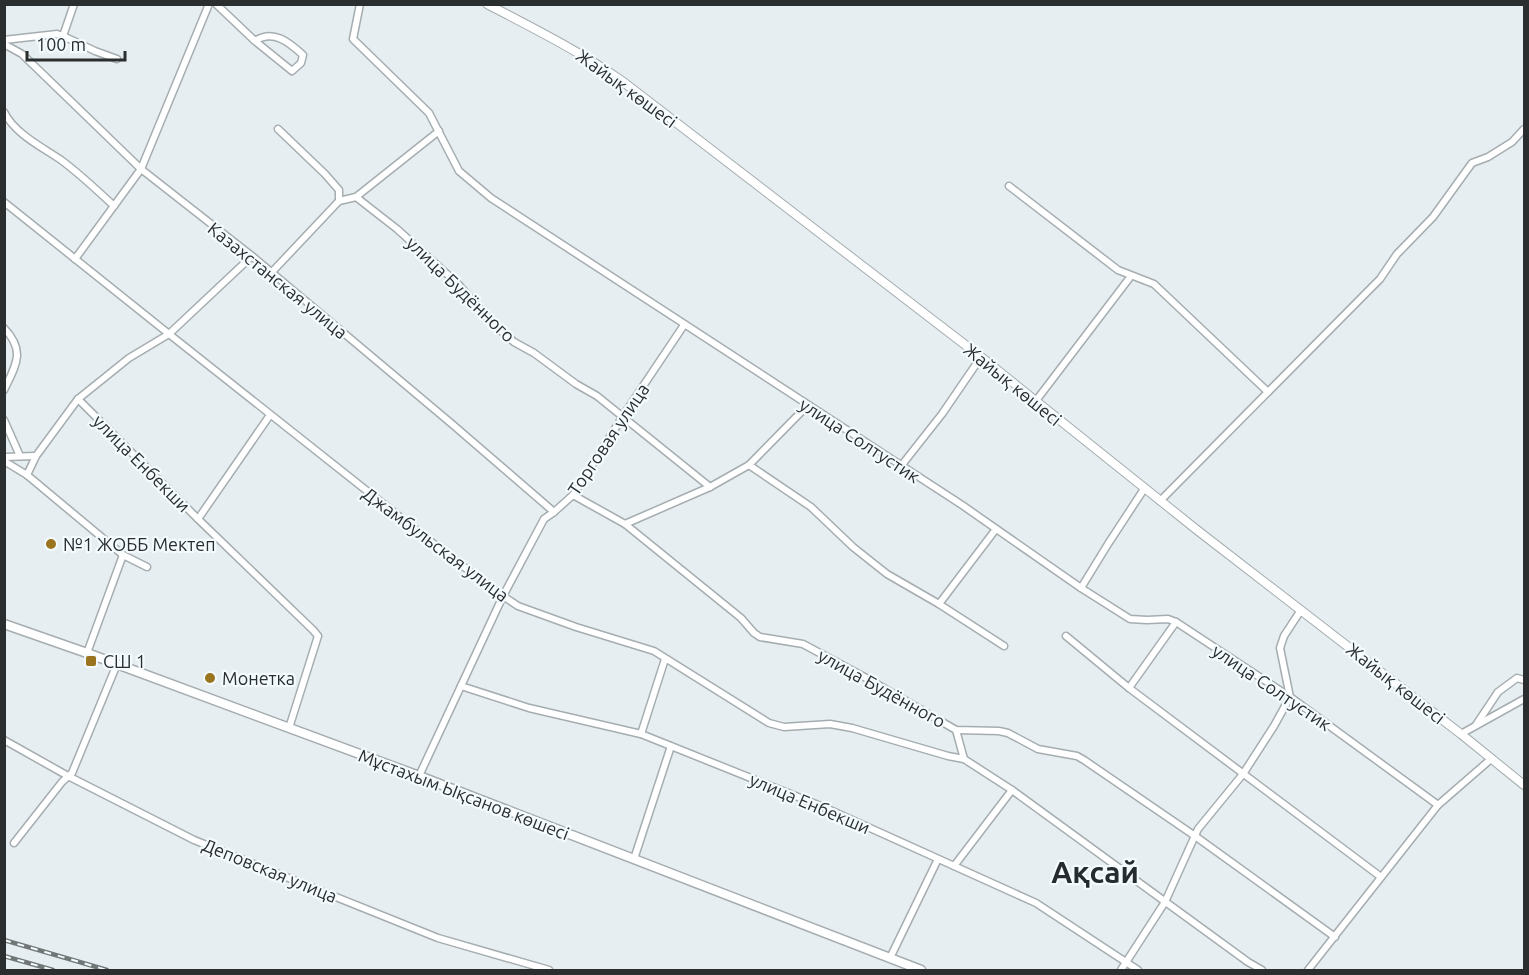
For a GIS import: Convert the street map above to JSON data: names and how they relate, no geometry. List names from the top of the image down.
{
  "streets": {
    "main road": ["Мұстахым Ықсанов көшесі"],
    "street": [
      "Жайық көшесі",
      "Казахстанская улица",
      "улица Будённого",
      "Торговая улица",
      "улица Солтустик",
      "улица Енбекши",
      "Джамбульская улица",
      "Деповская улица"
    ]
  },
  "crossings": [
    ["Казахстанская улица", "Торговая улица"],
    ["улица Будённого", "Торговая улица"],
    ["Торговая улица", "улица Солтустик"],
    ["Торговая улица", "улица Енбекши"],
    ["Торговая улица", "Джамбульская улица"],
    ["Торговая улица", "Мұстахым Ықсанов көшесі"],
    ["улица Енбекши", "Мұстахым Ықсанов көшесі"]
  ],
  "districts": ["Ақсай"],
  "places": {
    "other": ["№1 ЖОББ Мектеп", "Монетка"],
    "transit": ["СШ 1"]
  },
  "scale_bar": "100 m"
}
